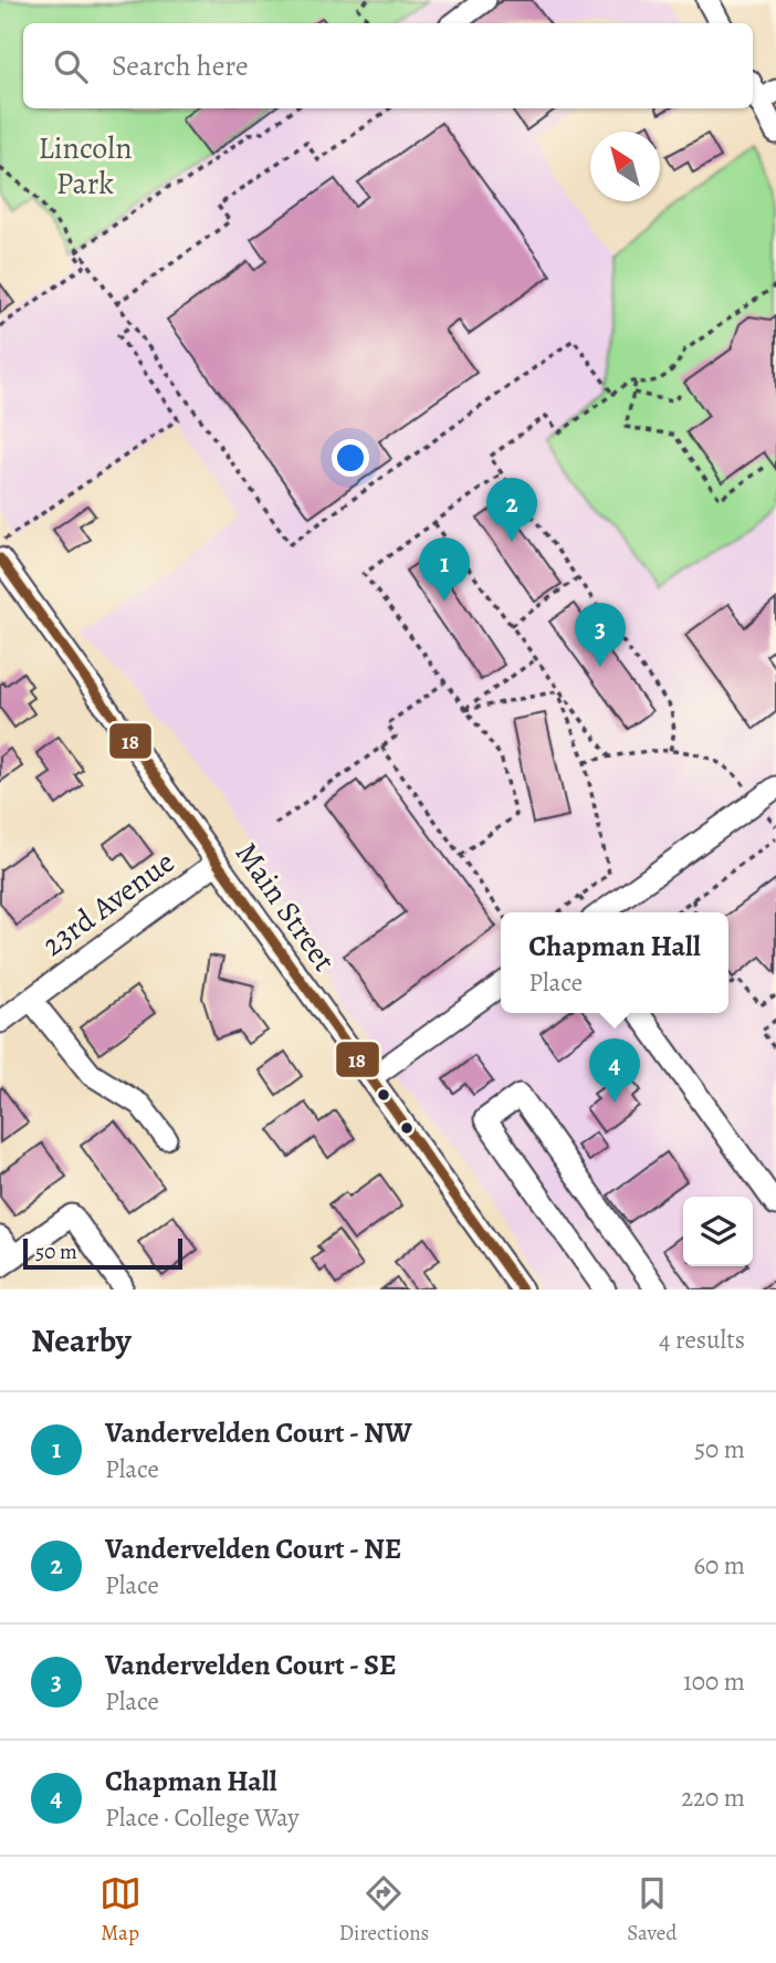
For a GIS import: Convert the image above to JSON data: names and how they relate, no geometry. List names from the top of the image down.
{
  "streets": {
    "street": ["23rd Avenue", "Main Street"]
  },
  "crossings": [
    ["23rd Avenue", "Main Street"]
  ],
  "parks": ["Lincoln Park"],
  "lines": ["transit line 18"],
  "scale_bar": "50 m",
  "north": "top left",
  "page": {
    "search": "Search here",
    "pins": [
      "2",
      "1",
      "3",
      "4"
    ],
    "popup": ["Chapman Hall", "Place"],
    "scale": "50 m",
    "heading": ["Nearby", "4 results"],
    "list": [
      {
        "mark": "1",
        "name": "Vandervelden Court - NW",
        "note": "Place",
        "value": "50 m"
      },
      {
        "mark": "2",
        "name": "Vandervelden Court - NE",
        "note": "Place",
        "value": "60 m"
      },
      {
        "mark": "3",
        "name": "Vandervelden Court - SE",
        "note": "Place",
        "value": "100 m"
      },
      {
        "mark": "4",
        "name": "Chapman Hall",
        "note": "Place · College Way",
        "value": "220 m"
      }
    ],
    "nav": ["Map", "Directions", "Saved"]
  }
}
